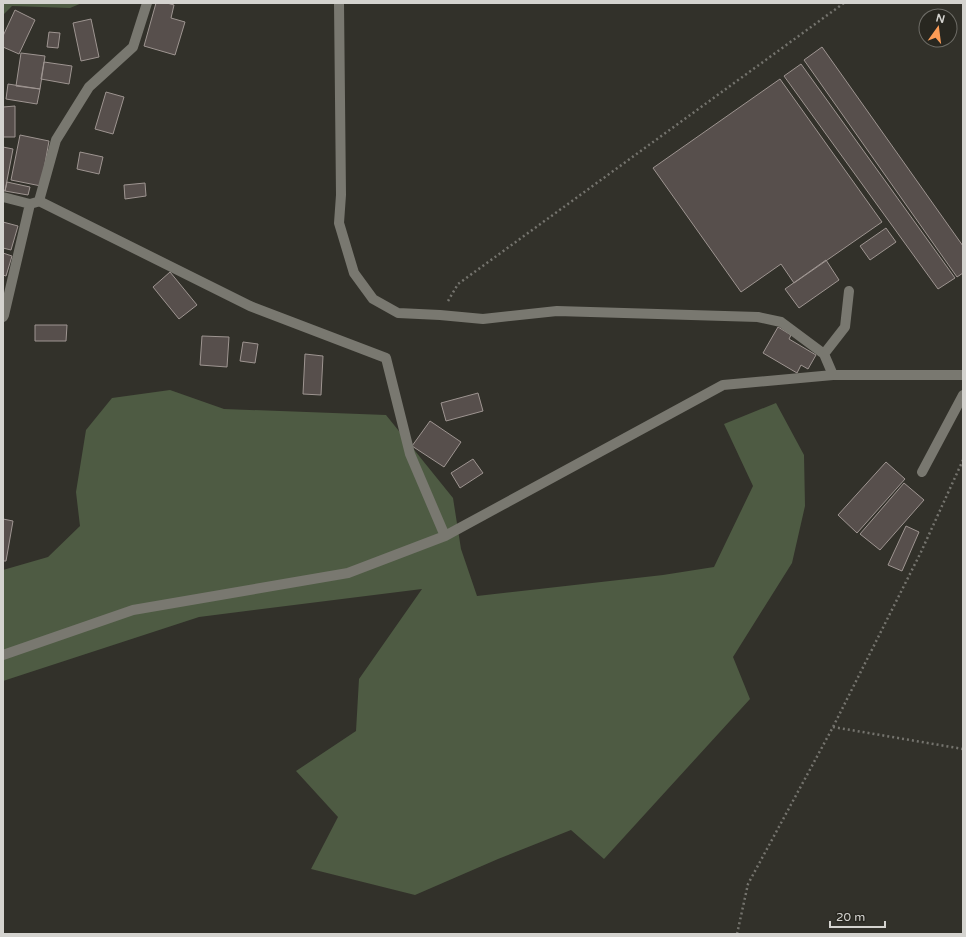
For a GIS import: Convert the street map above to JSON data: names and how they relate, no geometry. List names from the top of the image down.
{
  "scale_bar": "20 m",
  "north": "top"
}
